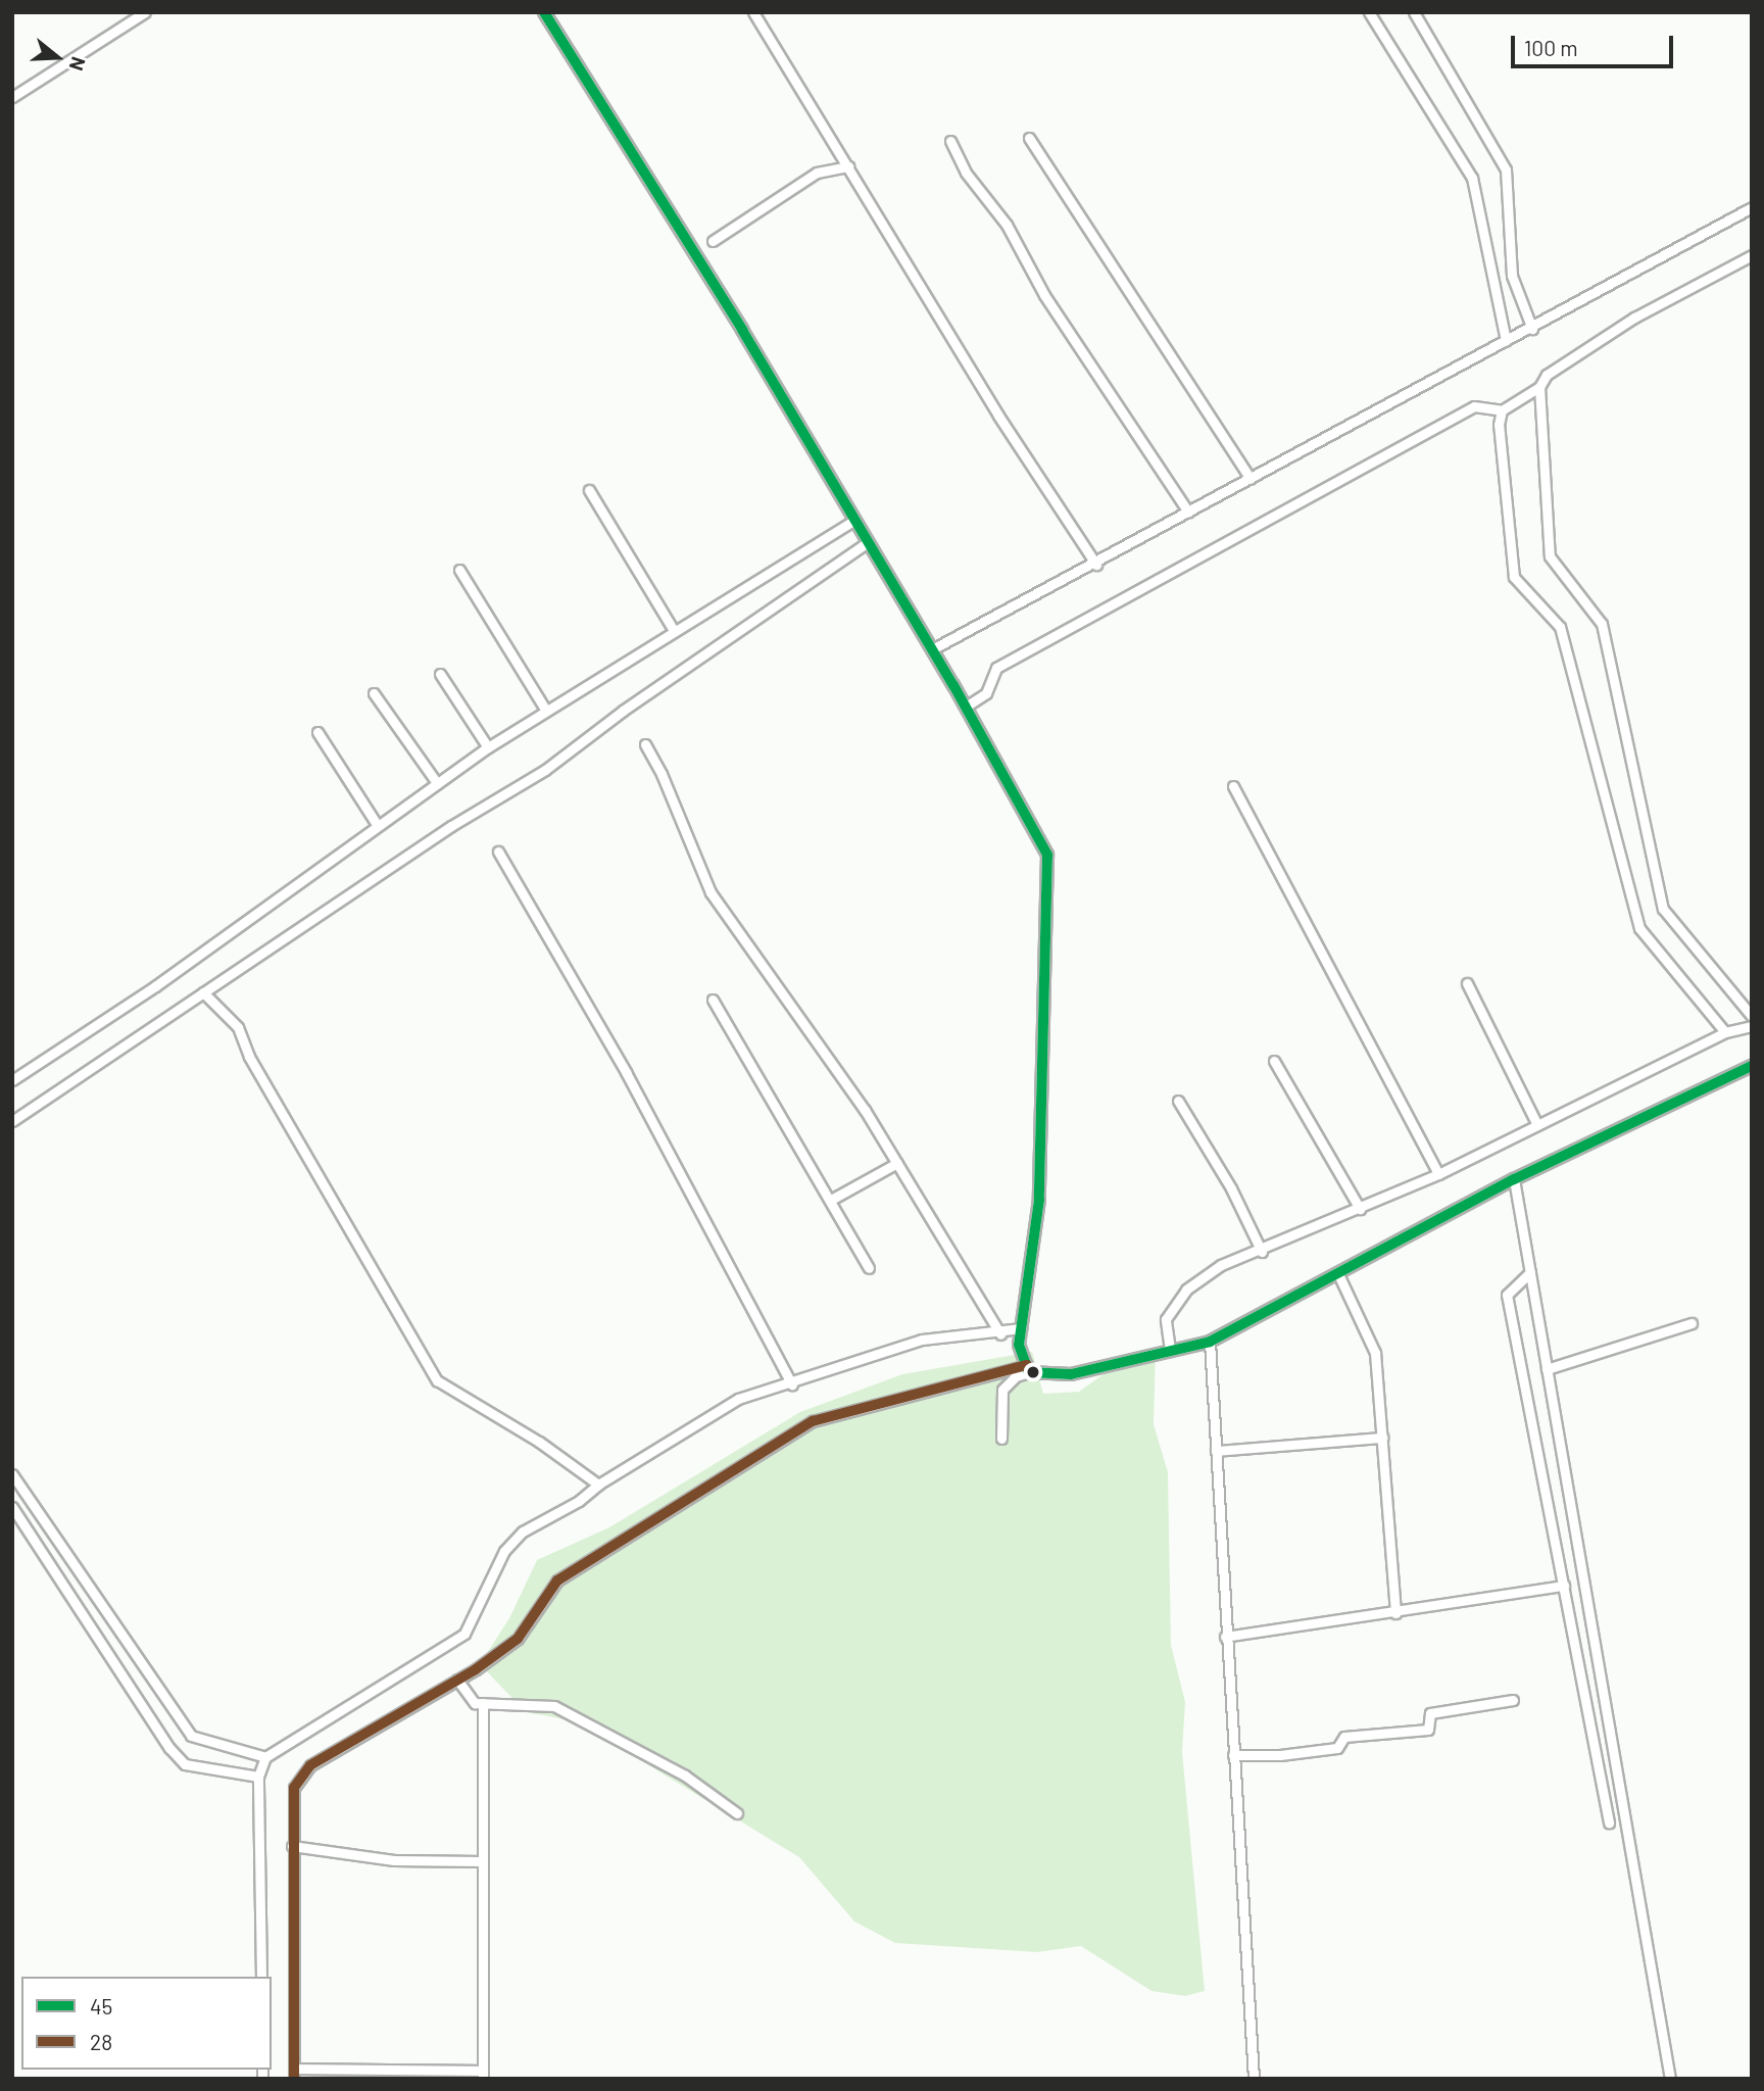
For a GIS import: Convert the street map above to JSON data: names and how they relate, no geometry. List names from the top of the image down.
{
  "lines": ["transit line 45", "transit line 28"],
  "legend": ["45", "28"],
  "scale_bar": "100 m",
  "north": "right"
}
